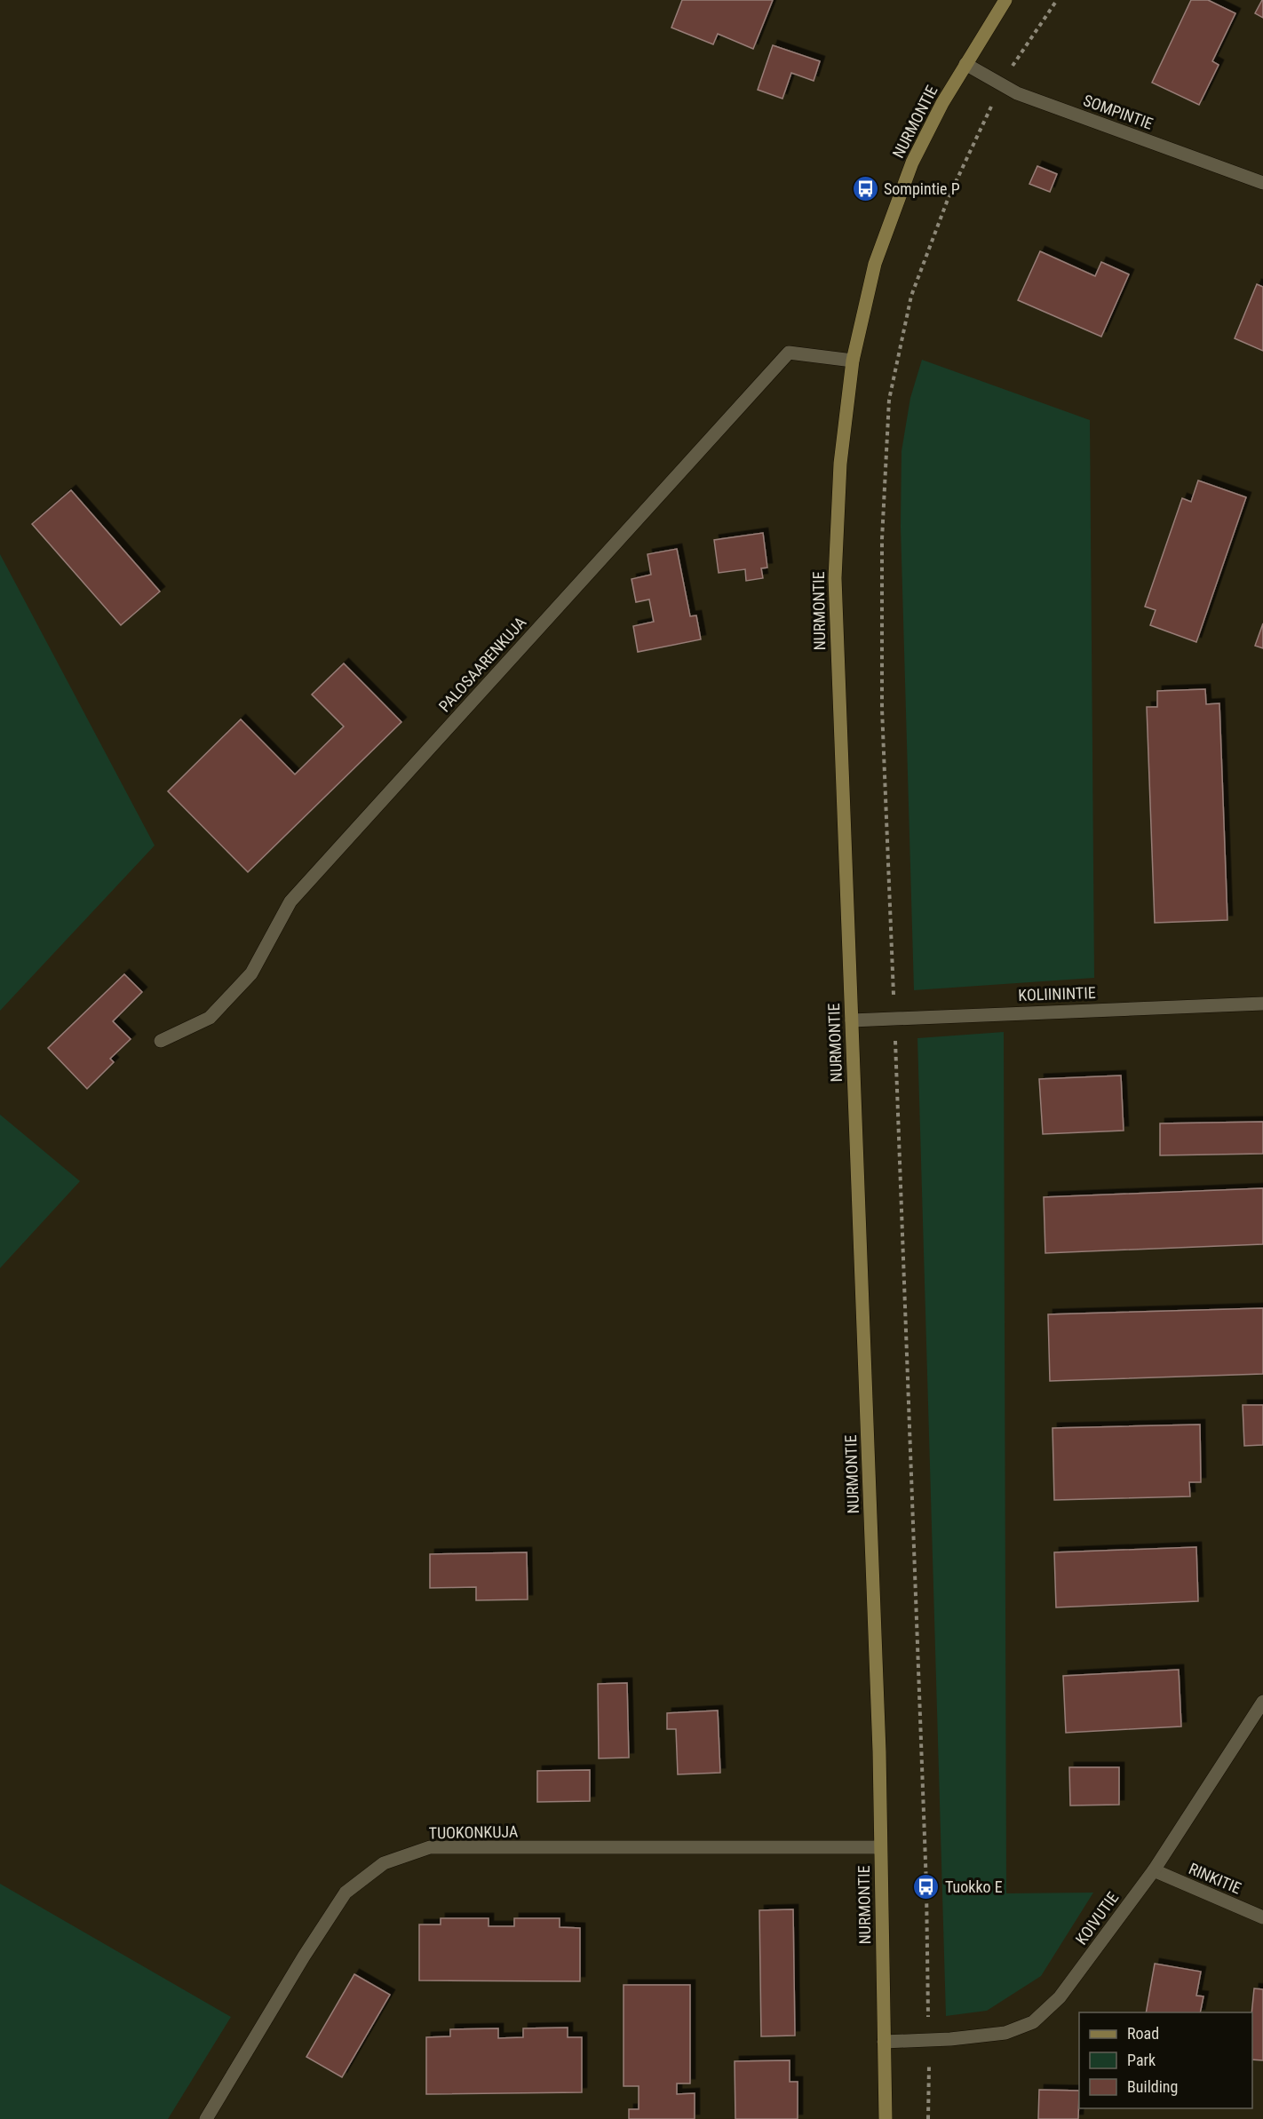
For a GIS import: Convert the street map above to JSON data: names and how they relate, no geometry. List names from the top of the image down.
{
  "streets": {
    "main road": ["NURMONTIE"],
    "street": [
      "SOMPINTIE",
      "PALOSAARENKUJA",
      "KOLIININTIE",
      "TUOKONKUJA",
      "RINKITIE",
      "KOIVUTIE"
    ]
  },
  "crossings": [
    ["SOMPINTIE", "NURMONTIE"],
    ["NURMONTIE", "PALOSAARENKUJA"],
    ["NURMONTIE", "KOLIININTIE"],
    ["NURMONTIE", "TUOKONKUJA"],
    ["NURMONTIE", "KOIVUTIE"],
    ["RINKITIE", "KOIVUTIE"]
  ],
  "places": {
    "bus stop": ["Sompintie P", "Tuokko E"]
  },
  "legend": ["Road", "Park", "Building"]
}
